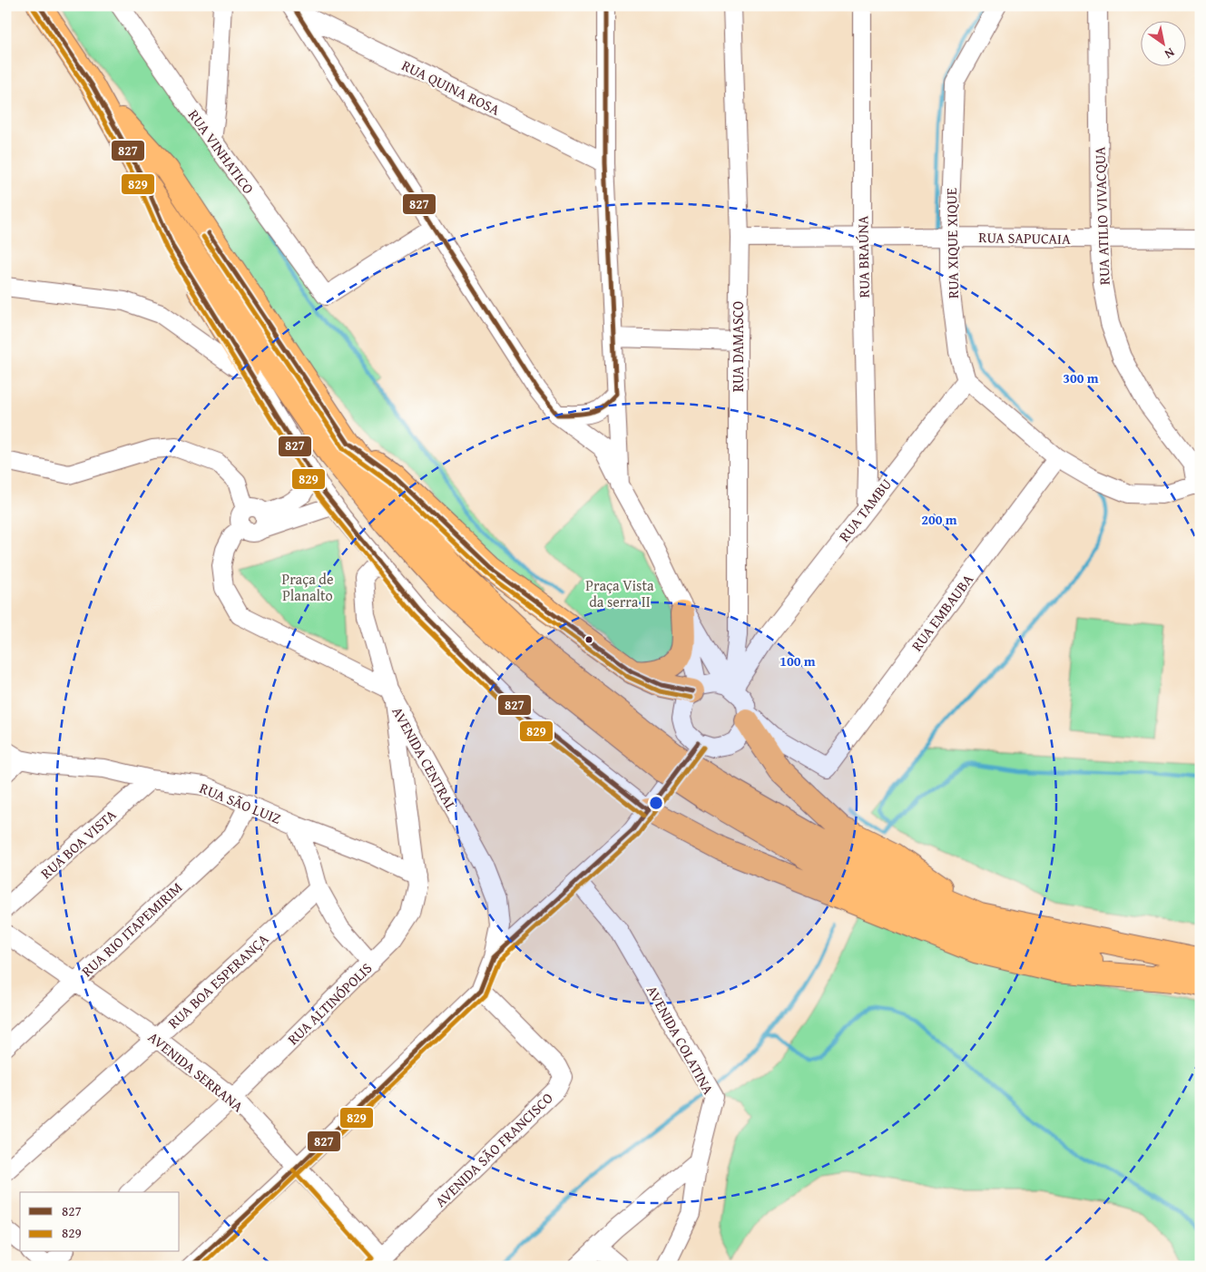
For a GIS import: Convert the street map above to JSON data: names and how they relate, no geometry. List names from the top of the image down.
{
  "streets": {
    "street": [
      "RUA QUINA ROSA",
      "RUA VINHATICO",
      "RUA ATILIO VIVACQUA",
      "RUA SAPUCAIA",
      "RUA XIQUE XIQUE",
      "RUA BRAÚNA",
      "RUA DAMASCO",
      "RUA TAMBU",
      "RUA EMBAUBA",
      "AVENIDA CENTRAL",
      "RUA SÃO LUIZ",
      "RUA BOA VISTA",
      "RUA RIO ITAPEMIRIM",
      "RUA BOA ESPERANÇA",
      "RUA ALTINÓPOLIS",
      "AVENIDA COLATINA",
      "AVENIDA SERRANA",
      "AVENIDA SÃO FRANCISCO"
    ]
  },
  "crossings": [
    ["RUA ATILIO VIVACQUA", "RUA SAPUCAIA"],
    ["RUA SAPUCAIA", "RUA XIQUE XIQUE"],
    ["RUA SAPUCAIA", "RUA BRAÚNA"],
    ["RUA SAPUCAIA", "RUA DAMASCO"],
    ["RUA XIQUE XIQUE", "RUA TAMBU"],
    ["RUA BRAÚNA", "RUA TAMBU"],
    ["RUA DAMASCO", "RUA TAMBU"],
    ["RUA DAMASCO", "RUA EMBAUBA"],
    ["RUA TAMBU", "RUA EMBAUBA"],
    ["AVENIDA CENTRAL", "RUA ALTINÓPOLIS"],
    ["RUA SÃO LUIZ", "RUA BOA VISTA"],
    ["RUA SÃO LUIZ", "RUA RIO ITAPEMIRIM"],
    ["RUA SÃO LUIZ", "RUA ALTINÓPOLIS"],
    ["RUA RIO ITAPEMIRIM", "AVENIDA SERRANA"],
    ["RUA BOA ESPERANÇA", "AVENIDA SERRANA"],
    ["RUA ALTINÓPOLIS", "AVENIDA SERRANA"],
    ["AVENIDA SERRANA", "AVENIDA SÃO FRANCISCO"]
  ],
  "parks": ["Praça de Planalto", "Praça Vista da serra II"],
  "lines": ["transit line 827", "transit line 829"],
  "legend": ["827", "829"],
  "north": "bottom right",
  "rings": ["300 m", "200 m", "100 m"]
}
